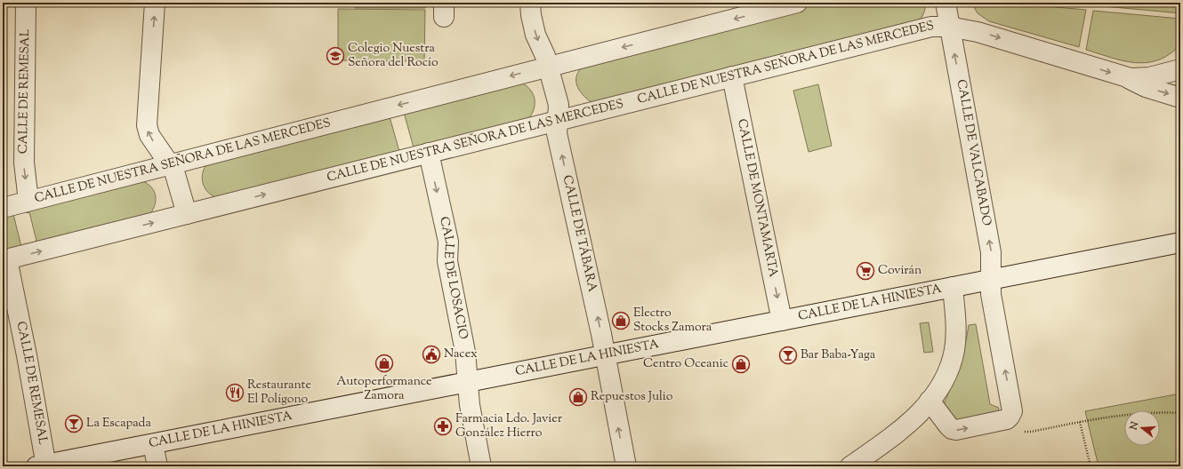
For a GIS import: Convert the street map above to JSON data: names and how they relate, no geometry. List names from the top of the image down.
{
  "streets": {
    "street": [
      "CALLE DE NUESTRA SEÑORA DE LAS MERCEDES",
      "CALLE DE REMESAL",
      "CALLE DE VALCABADO",
      "CALLE DE MONTAMARTA",
      "CALLE DE TÁBARA",
      "CALLE DE LOSACIO",
      "CALLE DE LA HINIESTA"
    ]
  },
  "crossings": [
    ["CALLE DE NUESTRA SEÑORA DE LAS MERCEDES", "CALLE DE REMESAL"],
    ["CALLE DE NUESTRA SEÑORA DE LAS MERCEDES", "CALLE DE VALCABADO"],
    ["CALLE DE NUESTRA SEÑORA DE LAS MERCEDES", "CALLE DE MONTAMARTA"],
    ["CALLE DE NUESTRA SEÑORA DE LAS MERCEDES", "CALLE DE TÁBARA"],
    ["CALLE DE NUESTRA SEÑORA DE LAS MERCEDES", "CALLE DE LOSACIO"],
    ["CALLE DE REMESAL", "CALLE DE LA HINIESTA"],
    ["CALLE DE VALCABADO", "CALLE DE LA HINIESTA"],
    ["CALLE DE MONTAMARTA", "CALLE DE LA HINIESTA"],
    ["CALLE DE TÁBARA", "CALLE DE LA HINIESTA"],
    ["CALLE DE LOSACIO", "CALLE DE LA HINIESTA"]
  ],
  "one_way": ["CALLE DE VALCABADO", "CALLE DE MONTAMARTA", "CALLE DE LOSACIO"],
  "places": {
    "school or university": ["Colegio Nuestra Señora del Rocío"],
    "supermarket": ["Covirán"],
    "shop": [
      "Electro Stocks Zamora",
      "Autoperformance Zamora",
      "Centro Oceanic",
      "Repuestos Julio"
    ],
    "public building": ["Nacex"],
    "bar": ["Bar Baba-Yaga", "La Escapada"],
    "restaurant": ["Restaurante El Polígono"],
    "pharmacy": ["Farmacia Ldo. Javier González Hierro"]
  },
  "north": "left"
}
